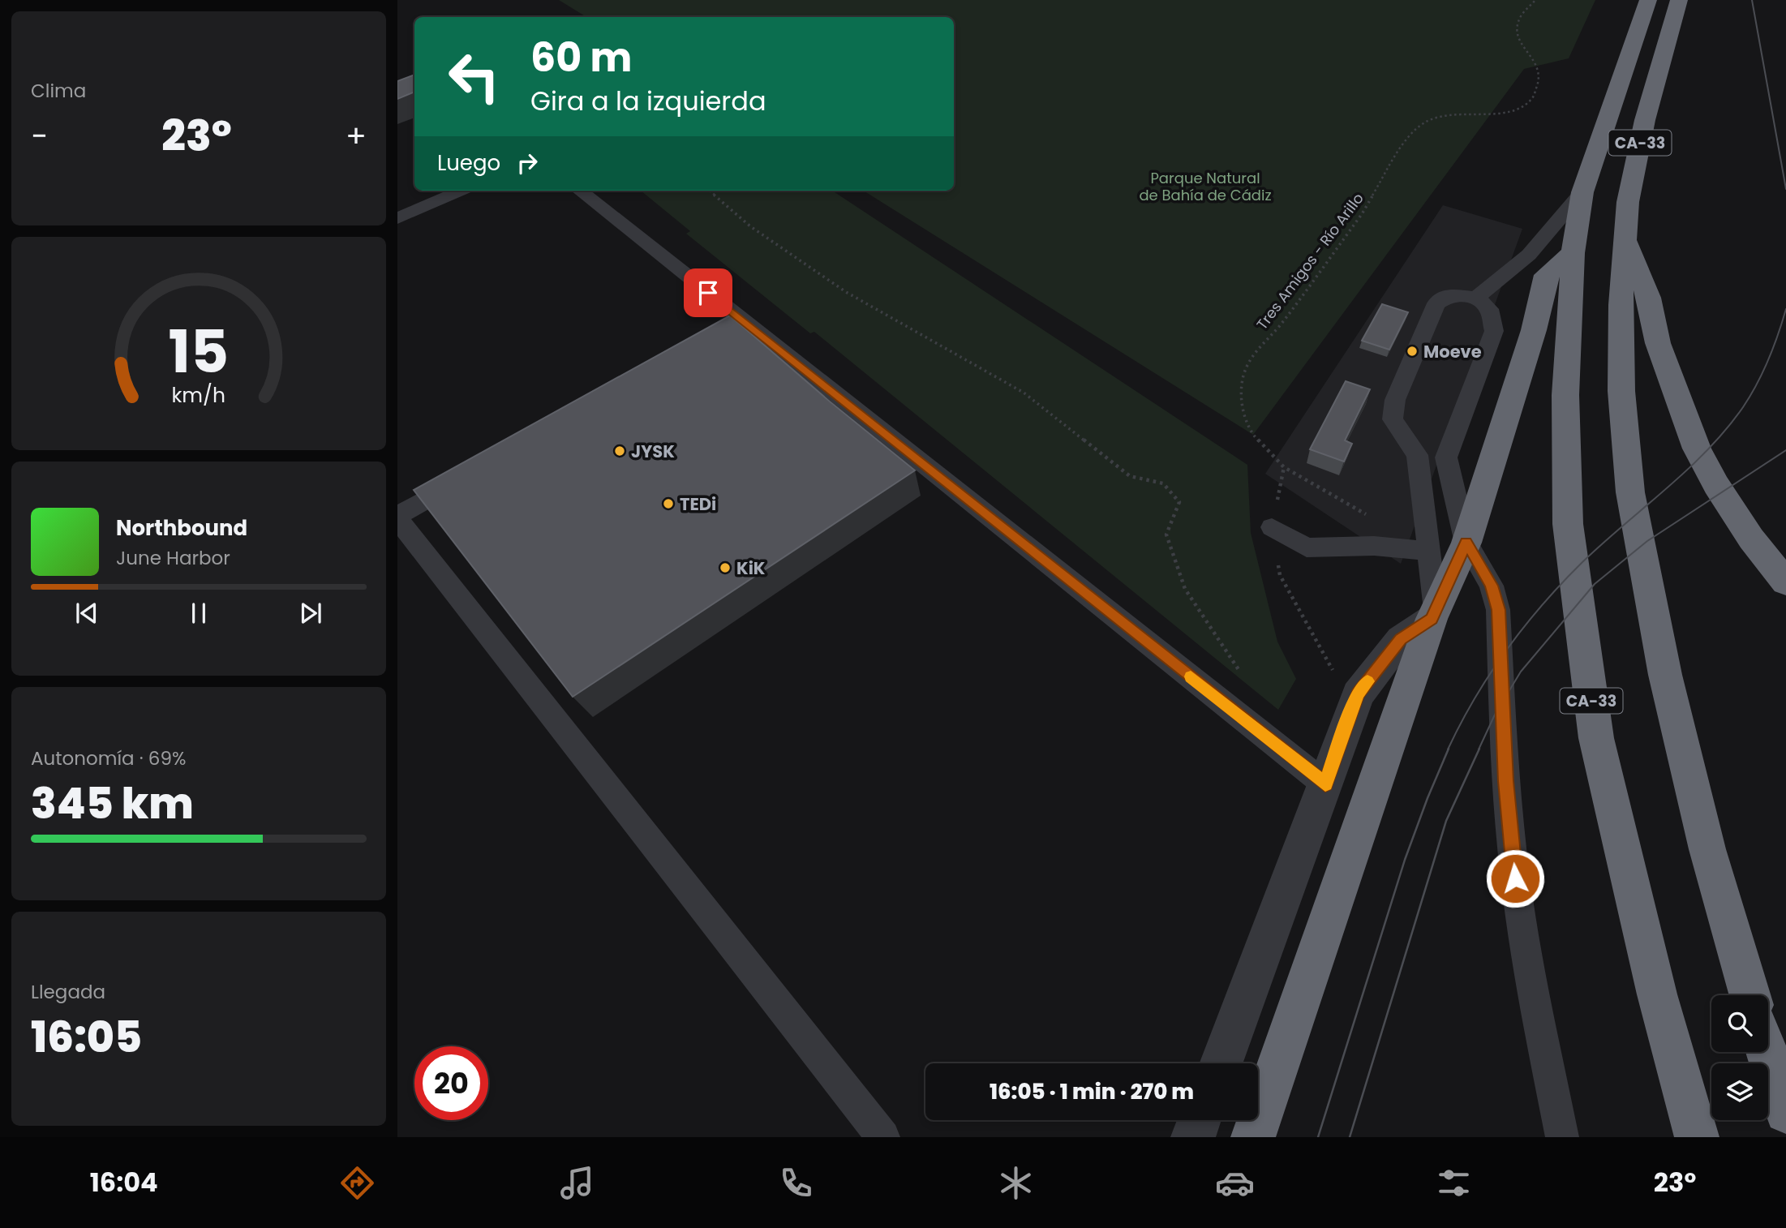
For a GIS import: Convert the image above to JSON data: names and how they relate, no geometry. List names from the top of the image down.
{
  "streets": {
    "highway": ["CA-33"],
    "path": ["Tres Amigos - Río Arillo"]
  },
  "parks": ["Parque Natural de Bahía de Cádiz"],
  "places": [
    "Moeve",
    "JYSK",
    "TEDi",
    "KiK"
  ],
  "page": {
    "tile": [
      "Clima",
      ["Autonomía · 69%", "345 km"],
      ["Llegada", "16:05"]
    ],
    "turn": ["60 m", "Gira a la izquierda"],
    "heat": ["−", "23°", "+"],
    "then": "Luego",
    "song": ["Northbound", "June Harbor"],
    "limit": "20",
    "trip": "16:05 · 1 min · 270 m",
    "tabs": ["16:04", "23°"],
    "gauge": ["15", "km/h"]
  }
}
